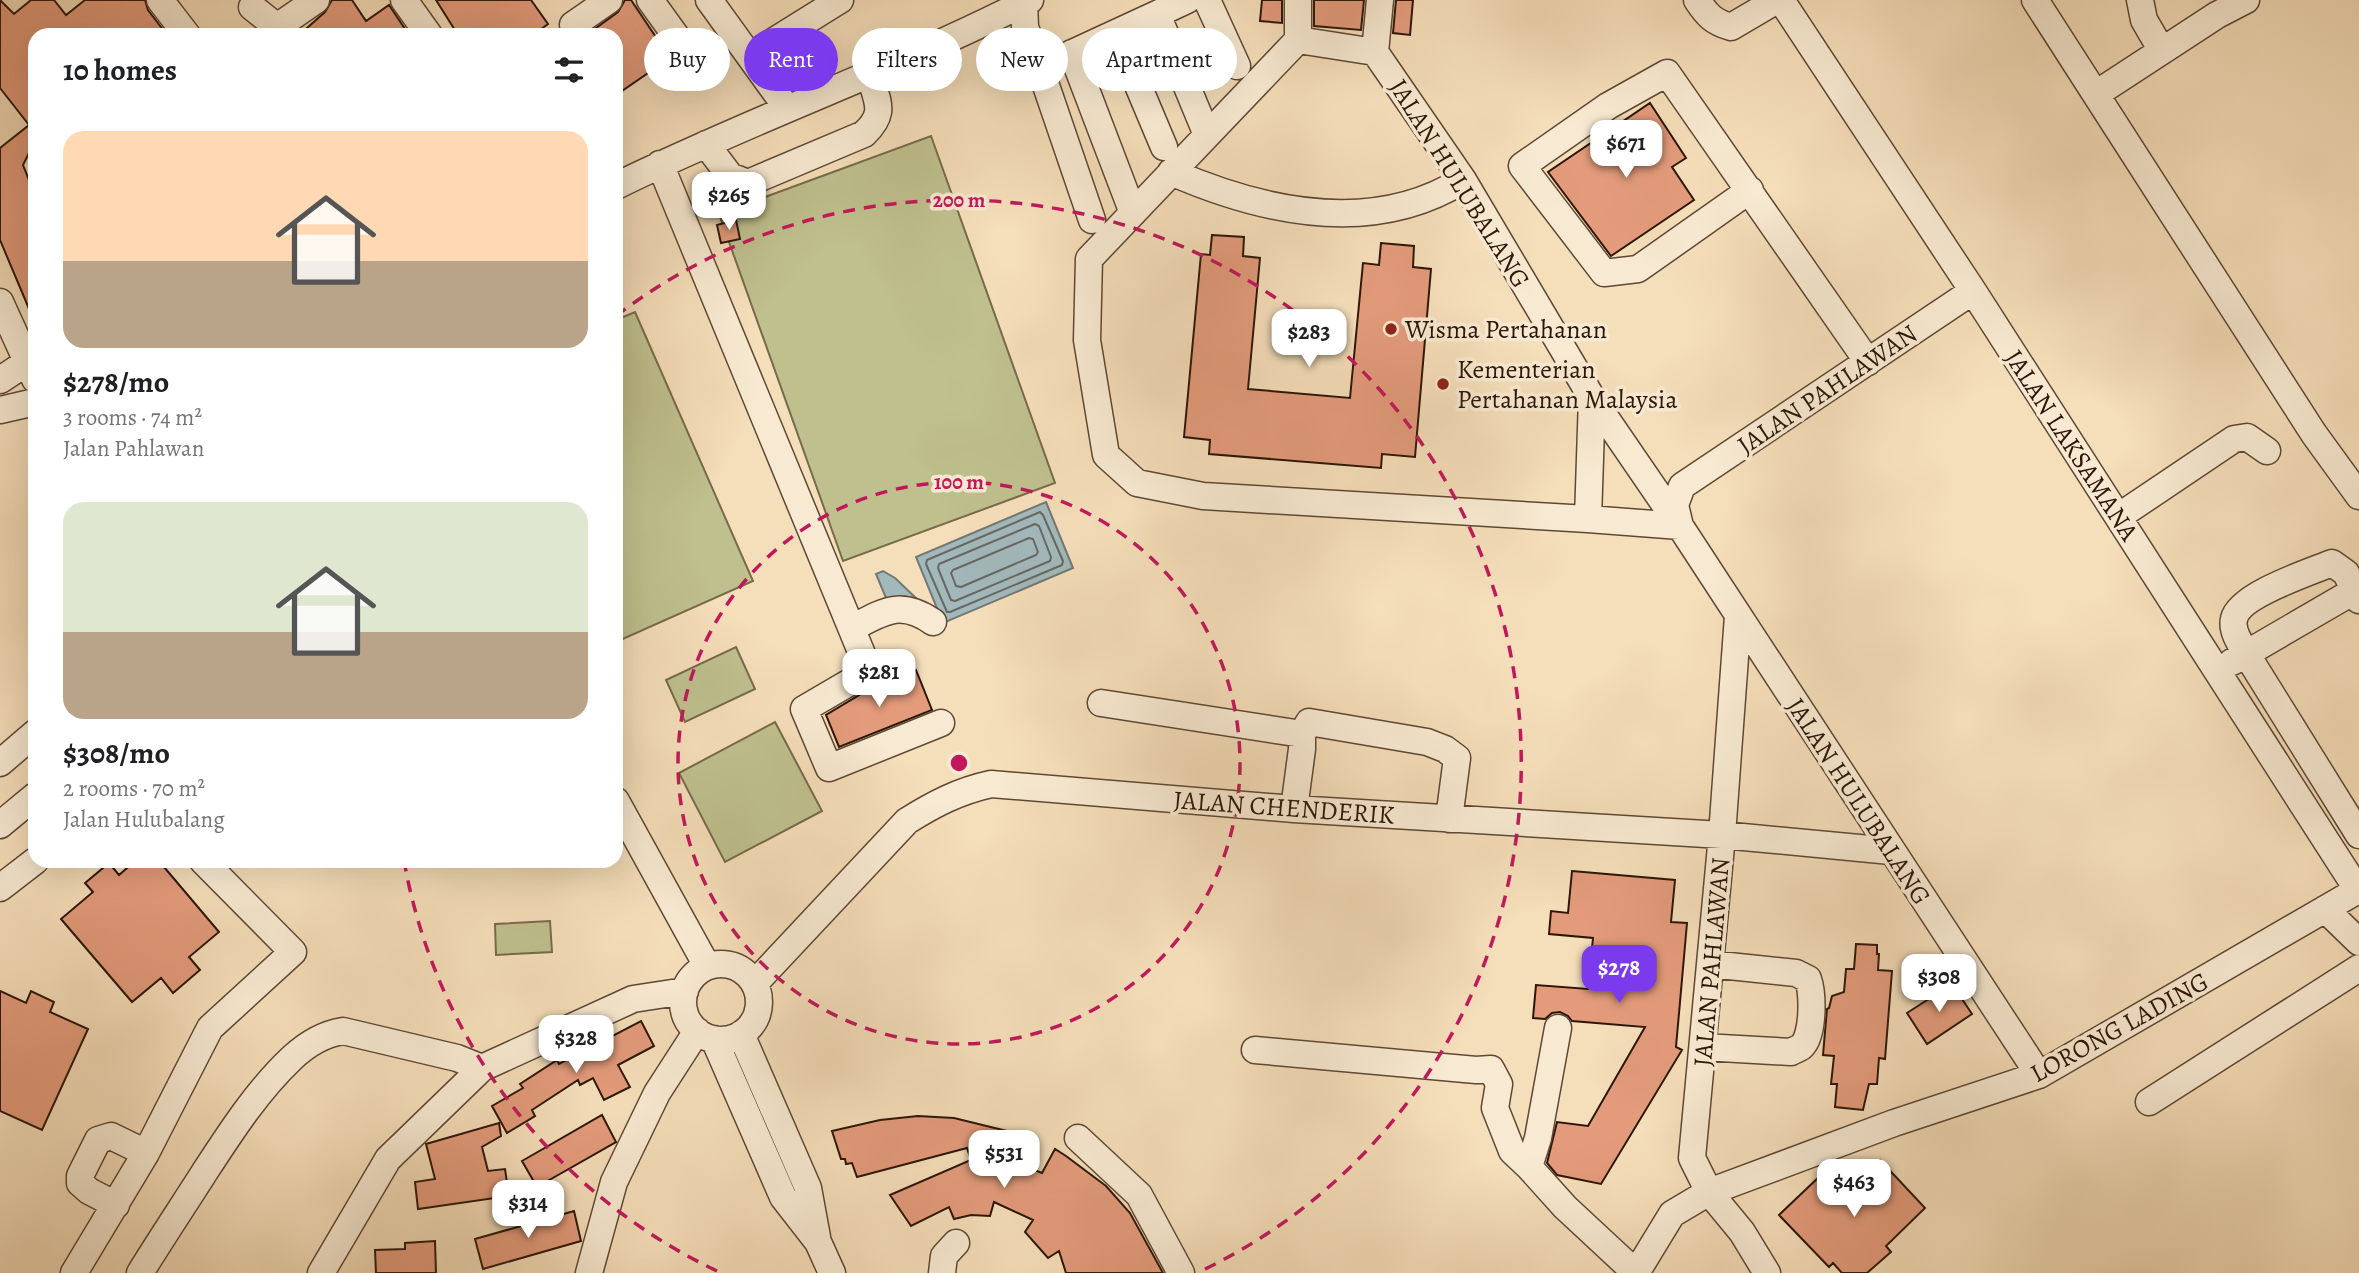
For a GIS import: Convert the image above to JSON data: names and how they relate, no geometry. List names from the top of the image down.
{
  "streets": {
    "street": [
      "JALAN HULUBALANG",
      "JALAN PAHLAWAN",
      "JALAN LAKSAMANA",
      "JALAN CHENDERIK",
      "LORONG LADING"
    ]
  },
  "crossings": [
    ["JALAN HULUBALANG", "JALAN PAHLAWAN"],
    ["JALAN HULUBALANG", "JALAN CHENDERIK"],
    ["JALAN HULUBALANG", "LORONG LADING"],
    ["JALAN PAHLAWAN", "JALAN LAKSAMANA"],
    ["JALAN PAHLAWAN", "JALAN CHENDERIK"],
    ["JALAN PAHLAWAN", "LORONG LADING"],
    ["JALAN LAKSAMANA", "LORONG LADING"]
  ],
  "places": ["Wisma Pertahanan", "Kementerian Pertahanan Malaysia"],
  "page": {
    "chip": [
      "Buy",
      "Rent",
      "Filters",
      "New",
      "Apartment"
    ],
    "heading": "10 homes",
    "list": [
      {
        "name": "$278/mo",
        "note": "3 rooms · 74 m² · Jalan Pahlawan"
      },
      {
        "name": "$308/mo",
        "note": "2 rooms · 70 m² · Jalan Hulubalang"
      }
    ],
    "price": [
      "$671",
      "$265",
      "$283",
      "$281",
      "$278",
      "$308",
      "$328",
      "$531",
      "$463",
      "$314"
    ]
  },
  "rings": ["200 m", "100 m"]
}
